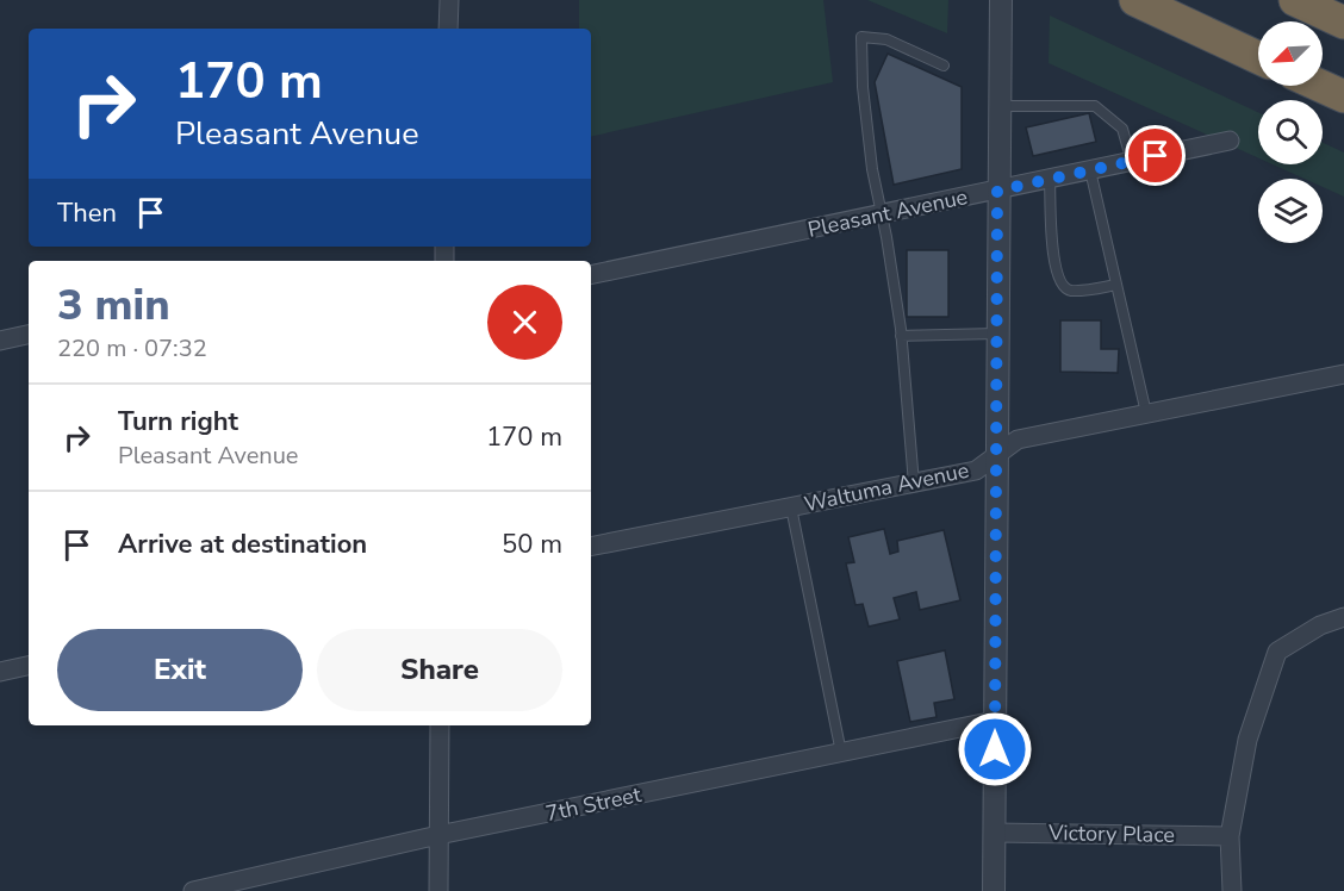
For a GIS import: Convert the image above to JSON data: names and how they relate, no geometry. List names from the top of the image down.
{
  "streets": {
    "street": [
      "Pleasant Avenue",
      "Waltuma Avenue",
      "7th Street",
      "Victory Place"
    ]
  },
  "north": "bottom left",
  "page": {
    "turn": ["170 m", "Pleasant Avenue"],
    "then": "Then",
    "heading": ["3 min", "220 m · 07:32"],
    "list": [
      {
        "name": "Turn right",
        "note": "Pleasant Avenue",
        "value": "170 m"
      },
      {
        "name": "Arrive at destination",
        "value": "50 m"
      }
    ],
    "buttons": ["Exit", "Share"]
  }
}
